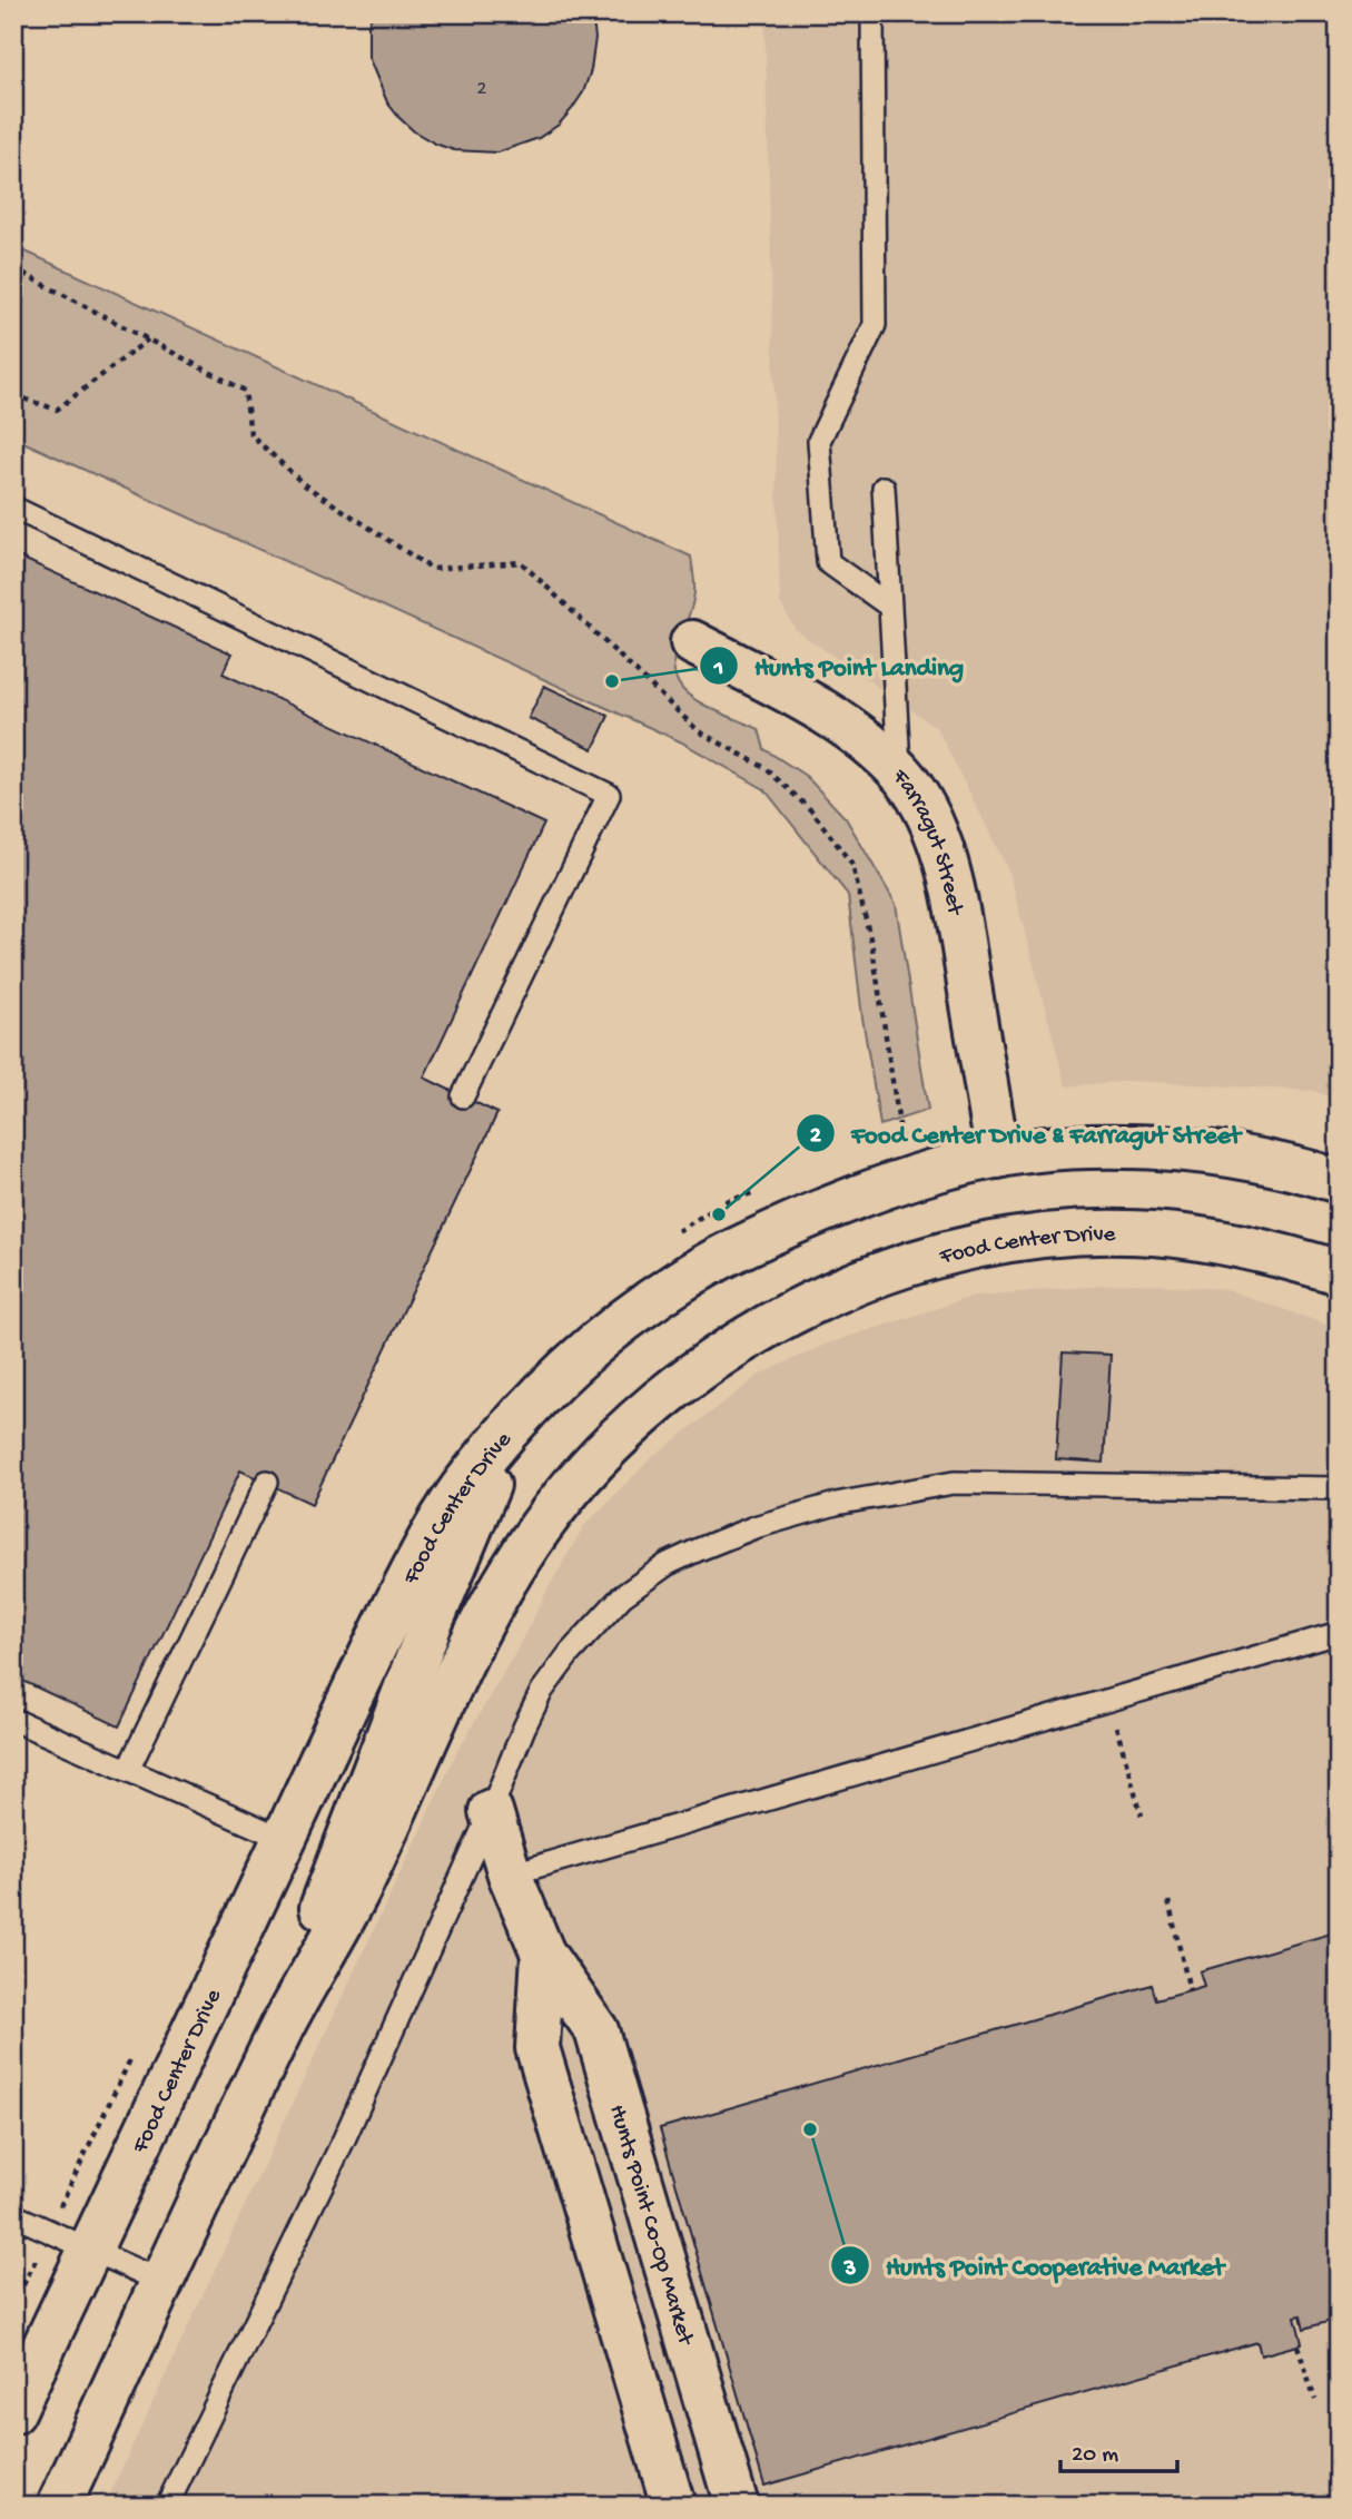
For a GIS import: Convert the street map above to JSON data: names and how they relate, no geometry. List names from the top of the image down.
{
  "streets": {
    "main road": ["Farragut Street", "Food Center Drive", "Hunts Point Co-Op Market"]
  },
  "crossings": [
    ["Farragut Street", "Food Center Drive"]
  ],
  "places": ["Hunts Point Landing", "Food Center Drive & Farragut Street", "Hunts Point Cooperative Market"],
  "house_numbers": ["2"],
  "scale_bar": "20 m"
}
